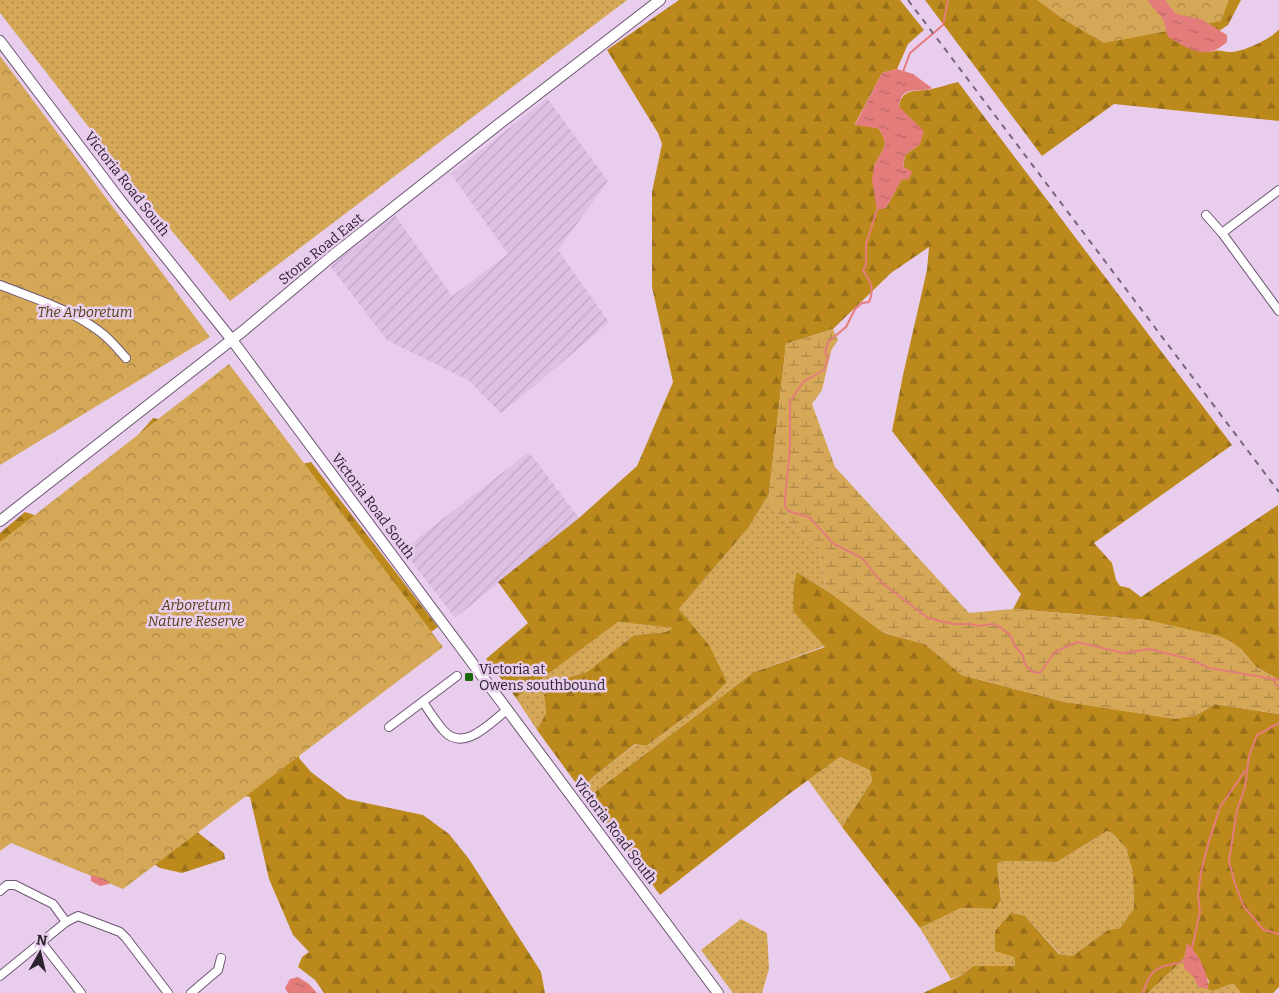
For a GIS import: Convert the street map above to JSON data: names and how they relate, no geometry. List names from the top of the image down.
{
  "streets": {
    "main road": ["Victoria Road South", "Stone Road East"]
  },
  "crossings": [
    ["Victoria Road South", "Stone Road East"]
  ],
  "parks": ["The Arboretum", "Arboretum Nature Reserve"],
  "places": {
    "transit": ["Victoria at Owens southbound"]
  },
  "north": "top"
}
